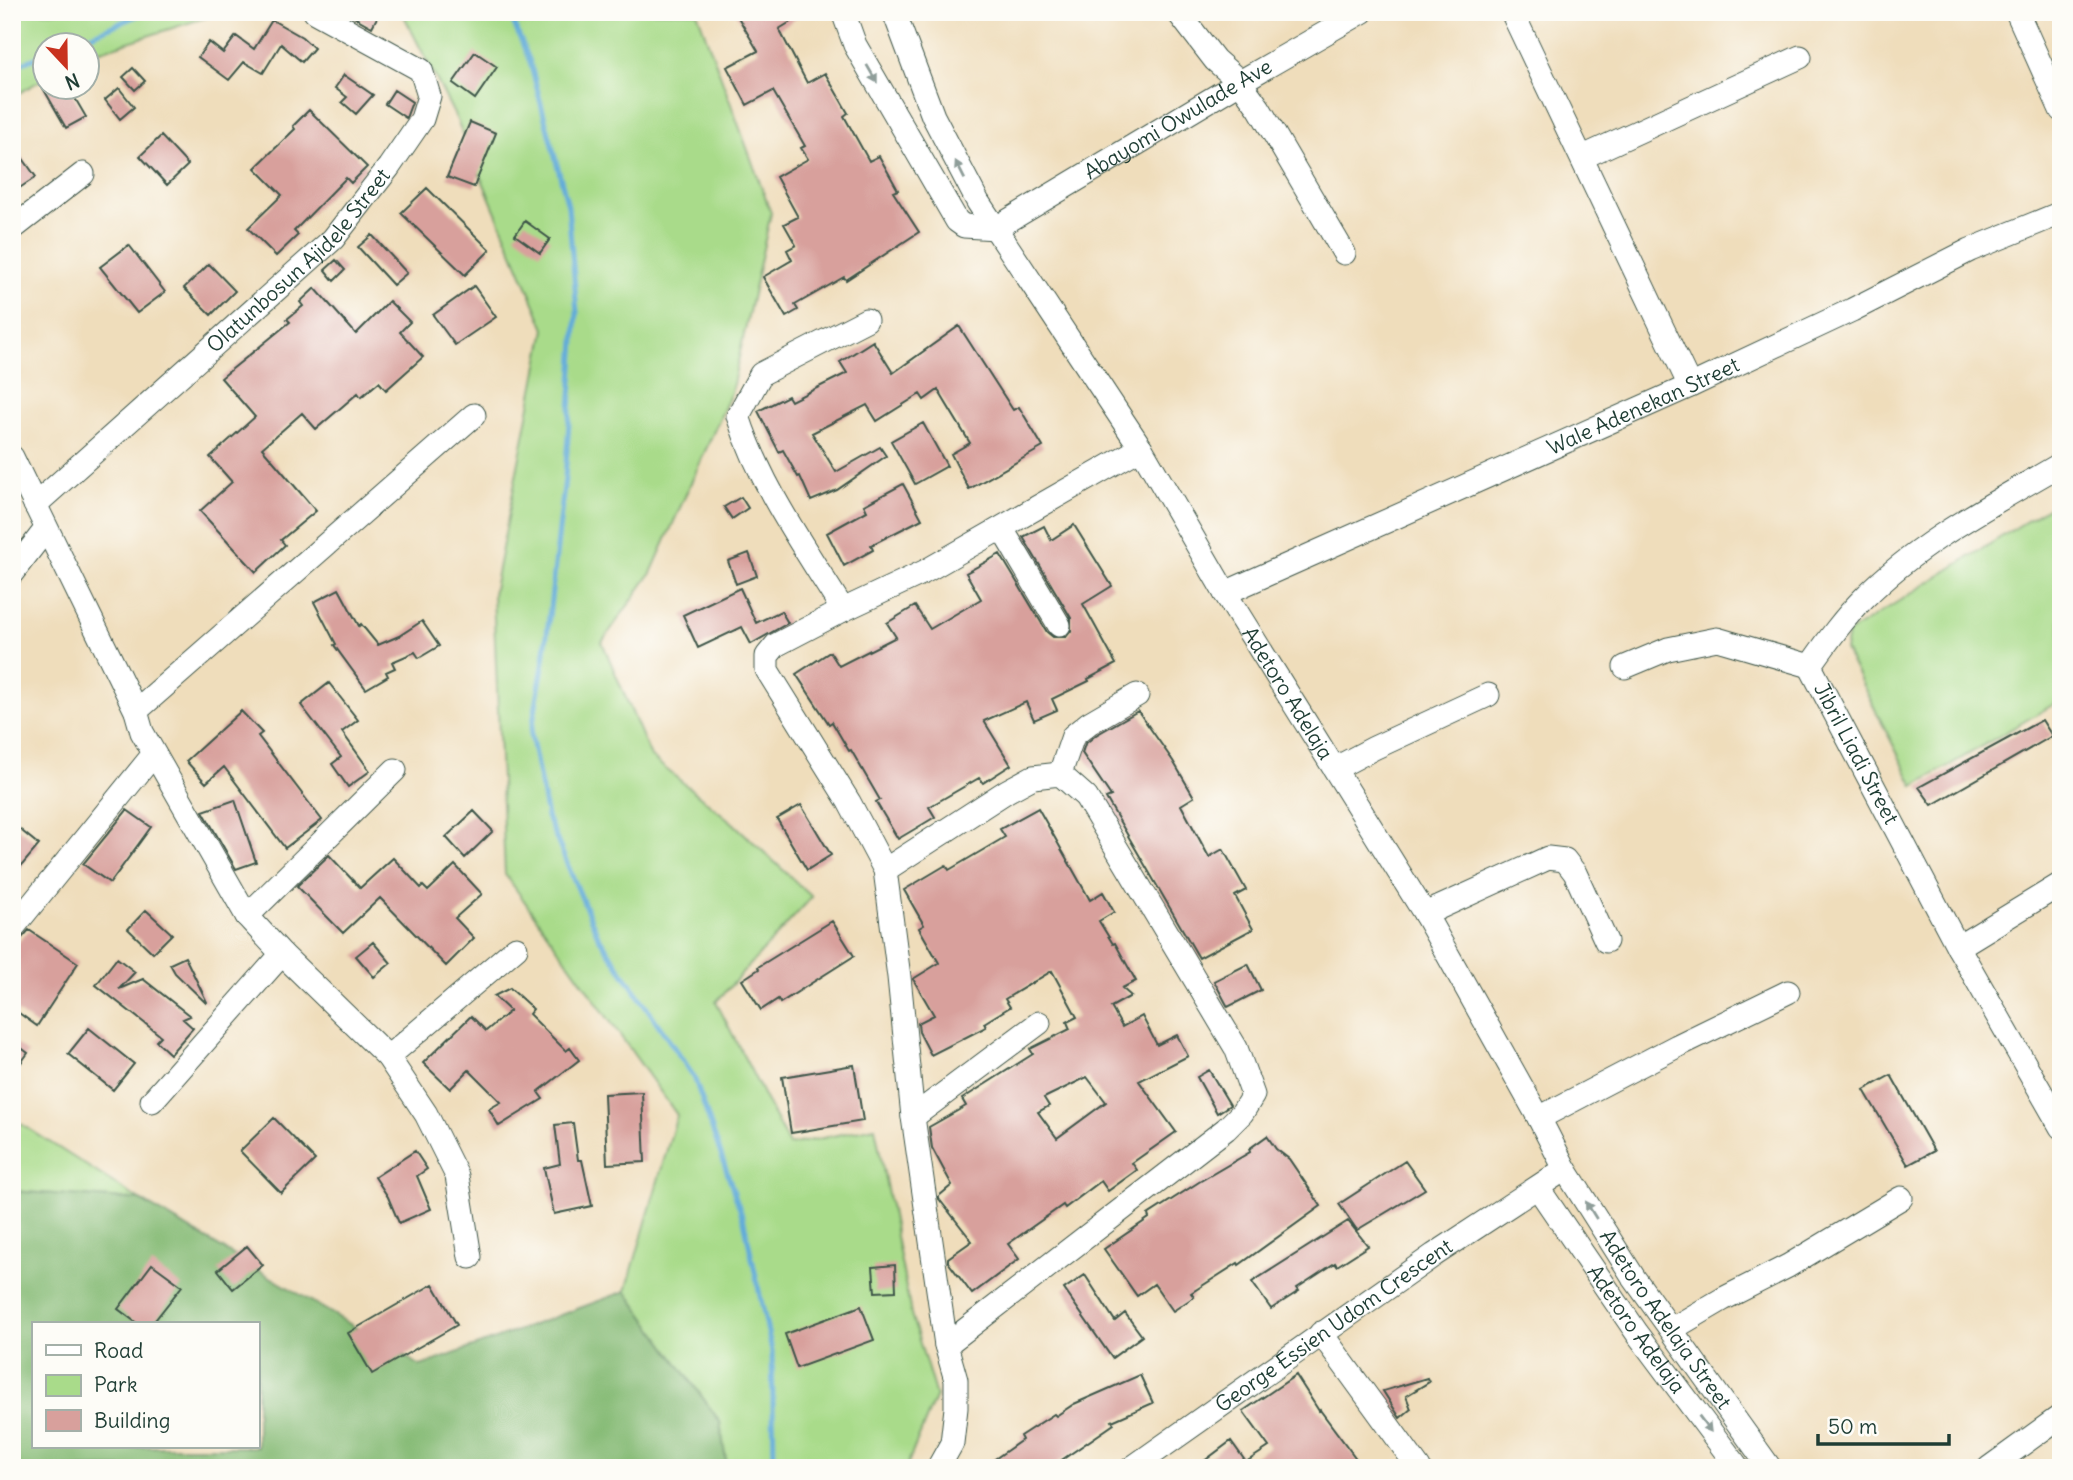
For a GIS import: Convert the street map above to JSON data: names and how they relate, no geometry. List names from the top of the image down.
{
  "streets": {
    "street": [
      "Abayomi Owulade Ave",
      "Olatunbosun Ajidele Street",
      "Wale Adenekan Street",
      "Adetoro Adelaja",
      "Jibril Liadi Street",
      "Adetoro Adelaja Street",
      "George Essien Udom Crescent"
    ]
  },
  "crossings": [
    ["Abayomi Owulade Ave", "Adetoro Adelaja"],
    ["Wale Adenekan Street", "Adetoro Adelaja"],
    ["Adetoro Adelaja", "Adetoro Adelaja Street"],
    ["Adetoro Adelaja", "George Essien Udom Crescent"],
    ["Adetoro Adelaja Street", "George Essien Udom Crescent"]
  ],
  "one_way": ["Adetoro Adelaja Street"],
  "legend": ["Road", "Park", "Building"],
  "scale_bar": "50 m",
  "north": "bottom"
}
